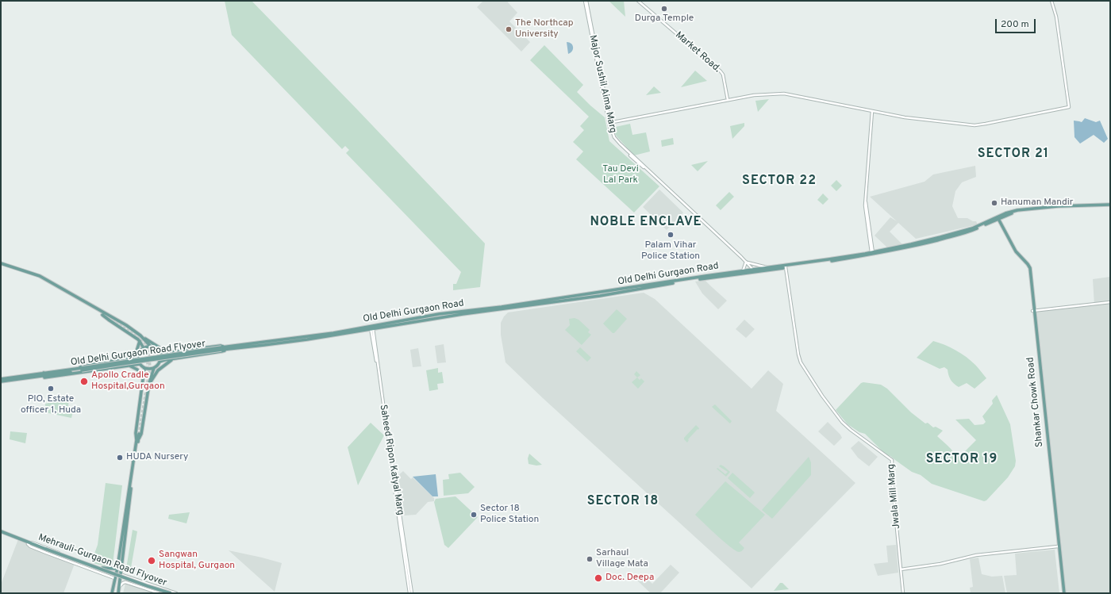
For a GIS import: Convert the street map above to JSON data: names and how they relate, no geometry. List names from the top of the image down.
{
  "streets": {
    "main road": [
      "Old Delhi Gurgaon Road",
      "Old Delhi Gurgaon Road Flyover",
      "Shankar Chowk Road",
      "Mehrauli-Gurgaon Road Flyover"
    ],
    "street": [
      "Market Road.",
      "Major Sushil Aima Marg",
      "Saheed Ripon Katyal Marg",
      "Jwala Mill Marg"
    ]
  },
  "crossings": [
    ["Major Sushil Aima Marg", "Old Delhi Gurgaon Road"],
    ["Old Delhi Gurgaon Road", "Old Delhi Gurgaon Road Flyover"],
    ["Old Delhi Gurgaon Road", "Shankar Chowk Road"],
    ["Old Delhi Gurgaon Road", "Saheed Ripon Katyal Marg"],
    ["Old Delhi Gurgaon Road", "Jwala Mill Marg"]
  ],
  "districts": [
    "SECTOR 21",
    "SECTOR 22",
    "NOBLE ENCLAVE",
    "SECTOR 19",
    "SECTOR 18"
  ],
  "parks": ["Tau Devi Lal Park"],
  "places": [
    "Durga Temple",
    "The Northcap University",
    "Hanuman Mandir",
    "Palam Vihar Police Station",
    "Apollo Cradle Hospital,Gurgaon",
    "PIO, Estate officer 1, Huda",
    "HUDA Nursery",
    "Sector 18 Police Station",
    "Sarhaul Village Mata",
    "Sangwan Hospital, Gurgaon",
    "Doc. Deepa"
  ],
  "scale_bar": "200 m"
}
